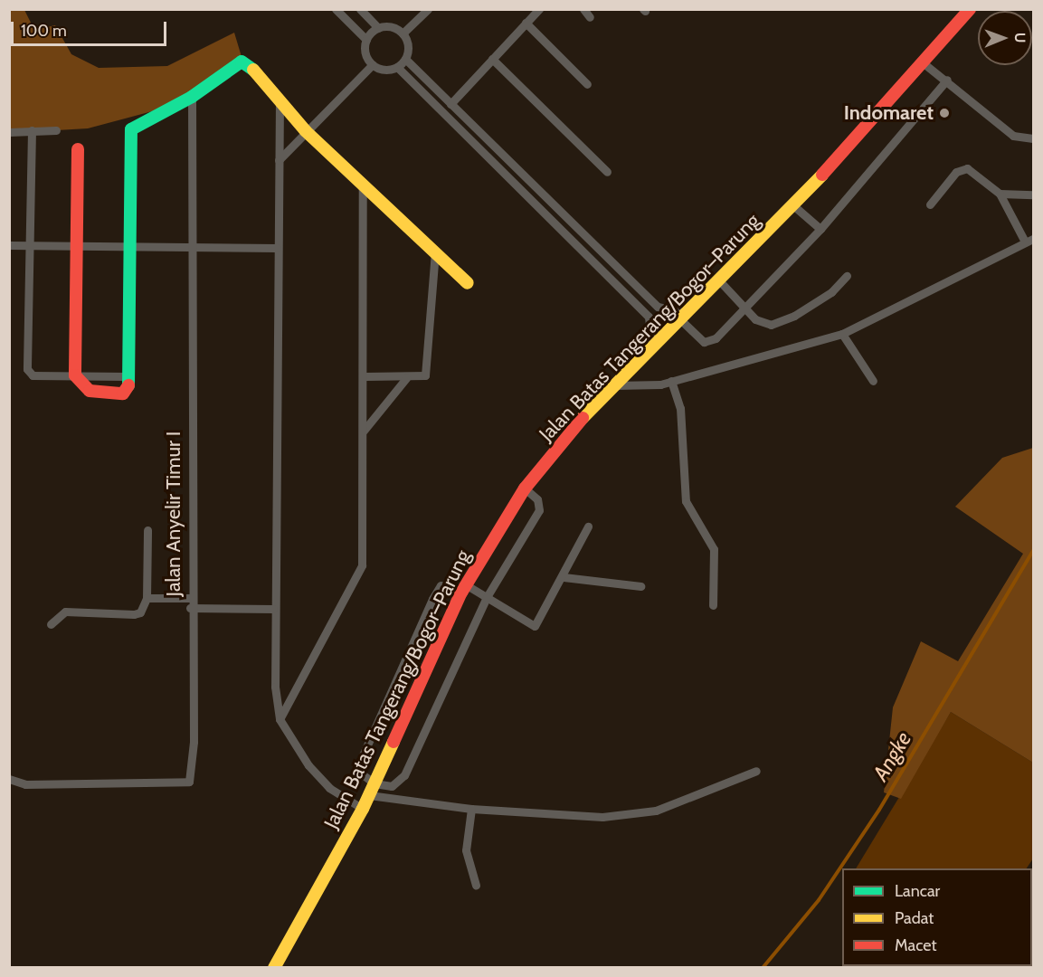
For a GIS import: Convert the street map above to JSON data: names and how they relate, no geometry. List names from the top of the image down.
{
  "streets": {
    "main road": ["Jalan Batas Tangerang/Bogor–Parung"],
    "street": ["Jalan Anyelir Timur I"]
  },
  "water": ["Angke"],
  "places": ["Indomaret"],
  "legend": ["Lancar", "Padat", "Macet"],
  "scale_bar": "100 m",
  "north": "right"
}
